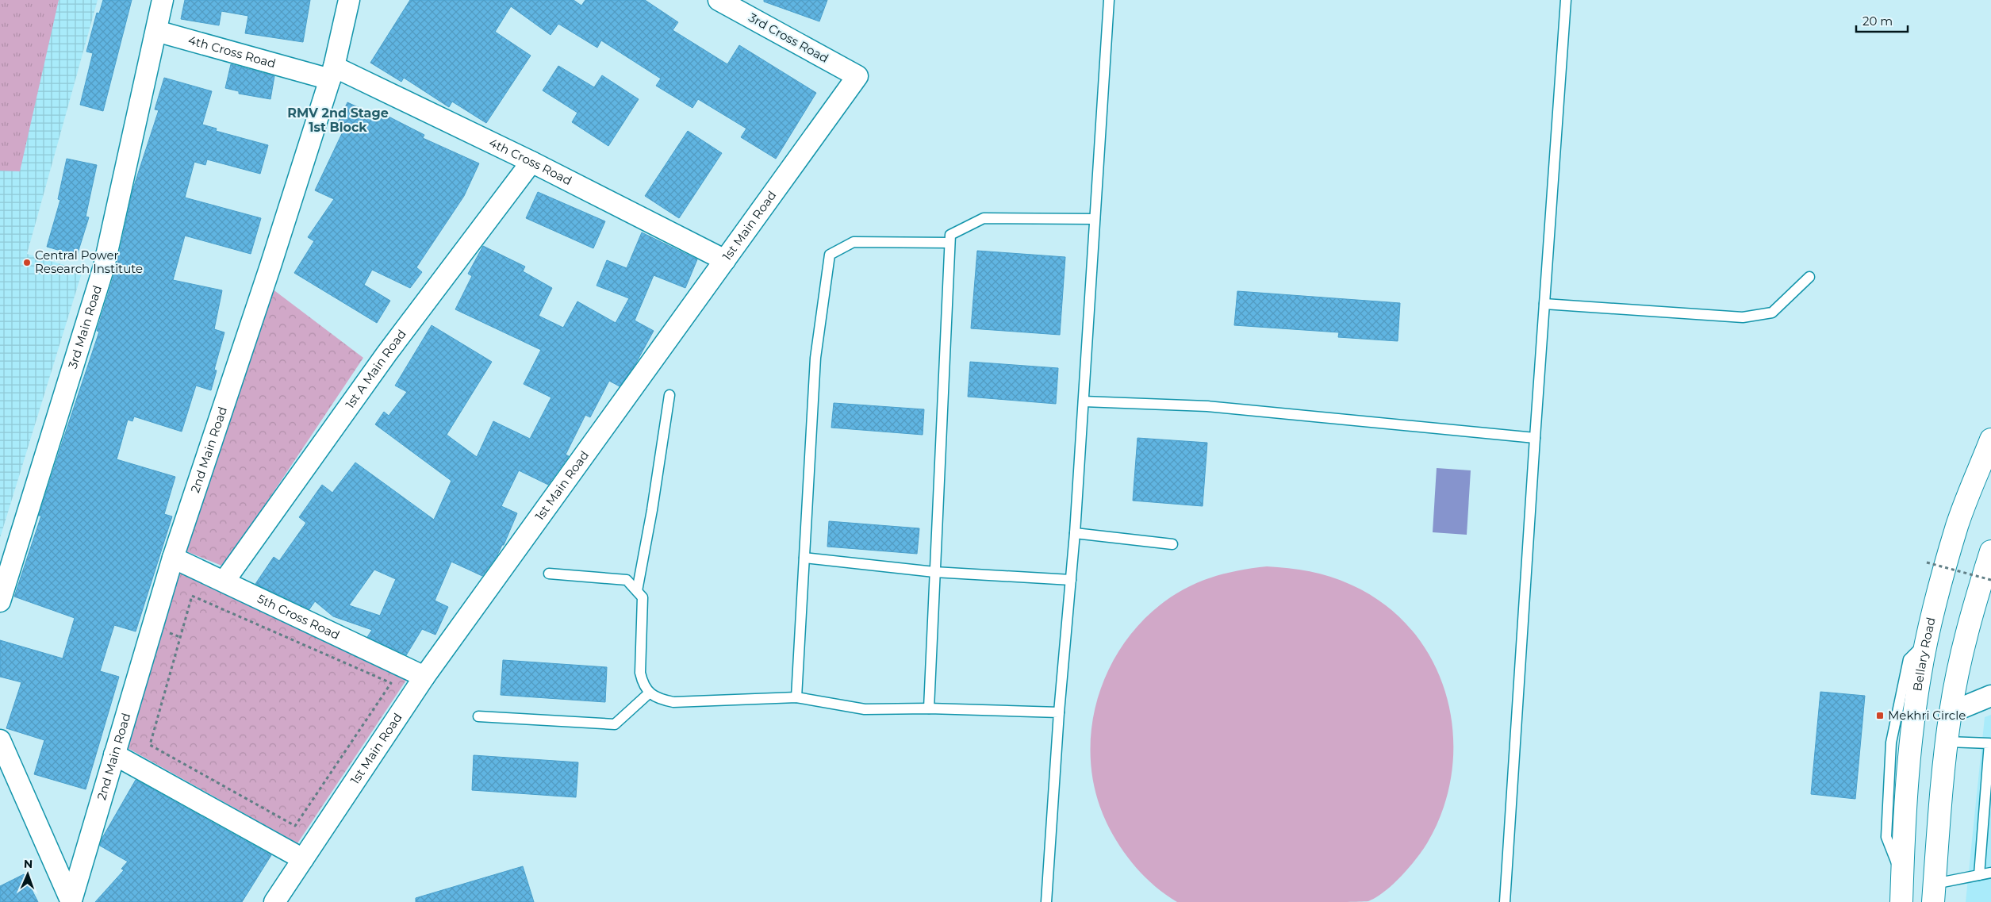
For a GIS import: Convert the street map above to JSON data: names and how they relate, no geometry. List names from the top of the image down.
{
  "streets": {
    "highway": ["Bellary Road"],
    "street": [
      "3rd Cross Road",
      "4th Cross Road",
      "1st Main Road",
      "3rd Main Road",
      "1st A Main Road",
      "2nd Main Road",
      "5th Cross Road"
    ]
  },
  "crossings": [
    ["3rd Cross Road", "1st Main Road"],
    ["4th Cross Road", "1st Main Road"],
    ["4th Cross Road", "3rd Main Road"],
    ["4th Cross Road", "1st A Main Road"],
    ["4th Cross Road", "2nd Main Road"],
    ["1st Main Road", "5th Cross Road"],
    ["1st A Main Road", "5th Cross Road"],
    ["2nd Main Road", "5th Cross Road"]
  ],
  "districts": ["RMV 2nd Stage 1st Block"],
  "places": {
    "other": ["Central Power Research Institute"],
    "transit": ["Mekhri Circle"]
  },
  "scale_bar": "20 m",
  "north": "top"
}
